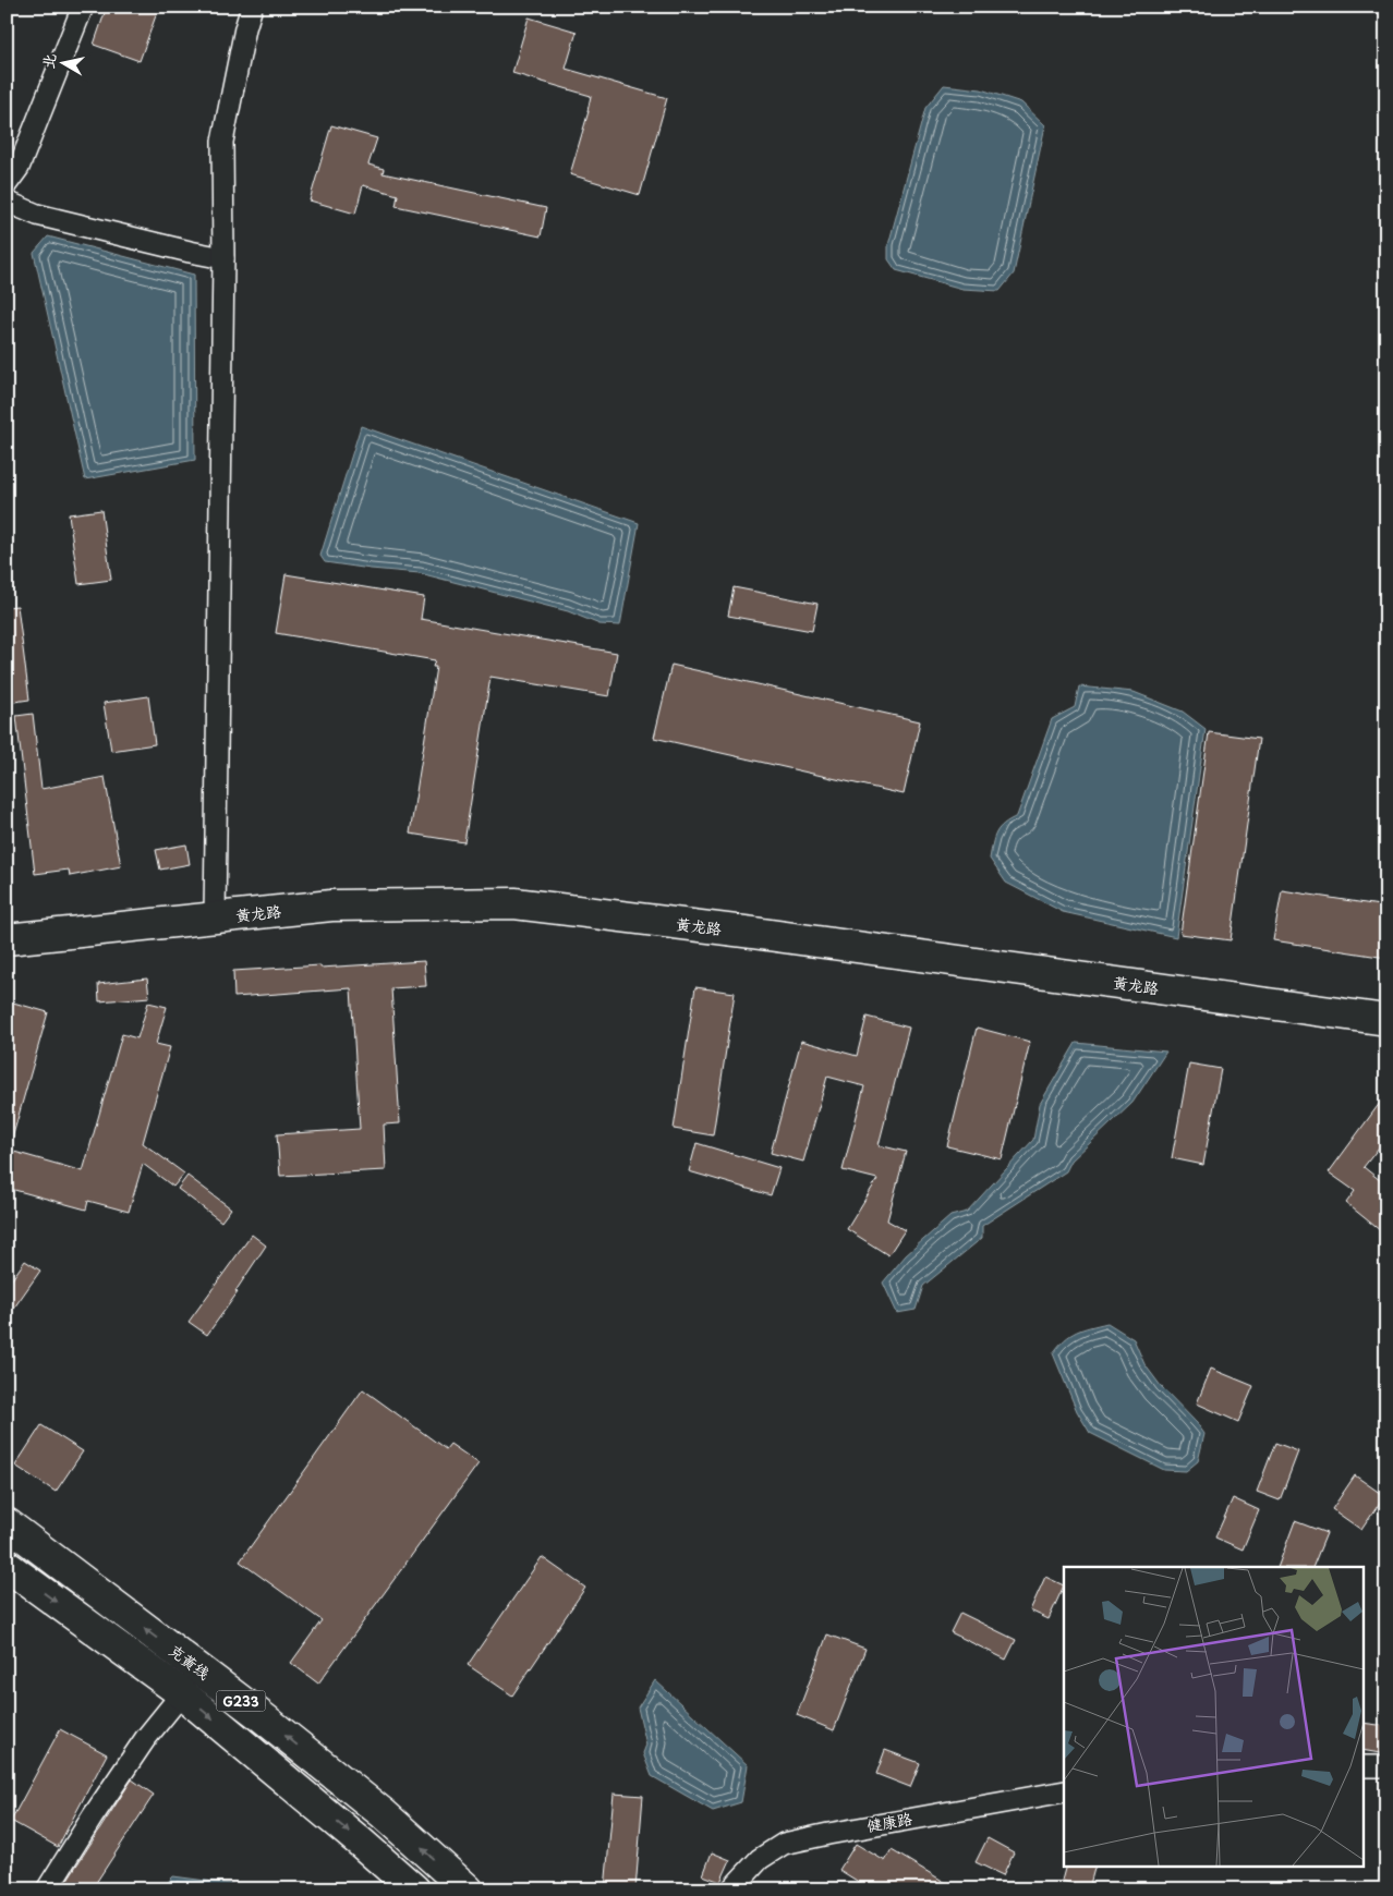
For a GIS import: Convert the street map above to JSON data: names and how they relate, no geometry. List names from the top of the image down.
{
  "streets": {
    "main road": ["黄龙路", "克黄线", "G233"],
    "street": ["健康路"]
  },
  "north": "left"
}
